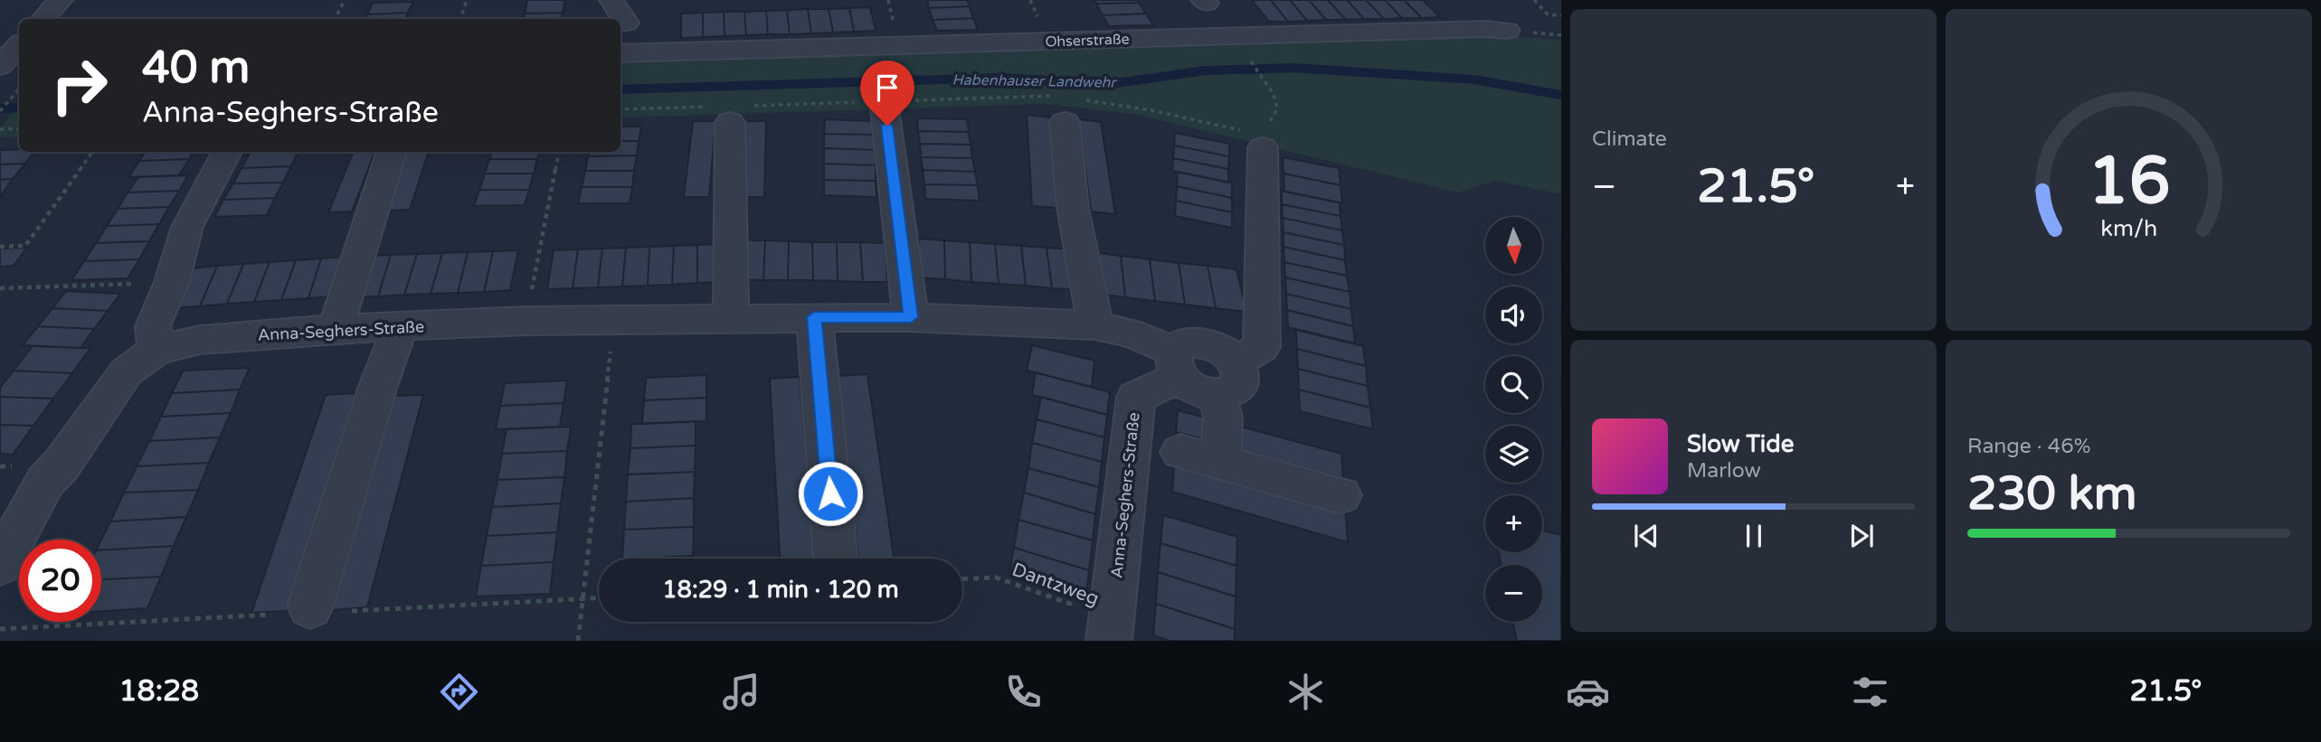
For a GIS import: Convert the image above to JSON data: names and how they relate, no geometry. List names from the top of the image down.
{
  "streets": {
    "street": ["Ohserstraße", "Anna-Seghers-Straße"],
    "path": ["Dantzweg"]
  },
  "crossings": [
    ["Anna-Seghers-Straße", "Dantzweg"]
  ],
  "water": ["Habenhauser Landwehr"],
  "north": "bottom",
  "page": {
    "tile": [
      "Climate",
      ["Range · 46%", "230 km"]
    ],
    "turn": ["40 m", "Anna-Seghers-Straße"],
    "heat": ["−", "21.5°", "+"],
    "map_buttons": ["+", "−"],
    "song": ["Slow Tide", "Marlow"],
    "limit": "20",
    "trip": "18:29 · 1 min · 120 m",
    "tabs": ["18:28", "21.5°"],
    "gauge": ["16", "km/h"]
  }
}
